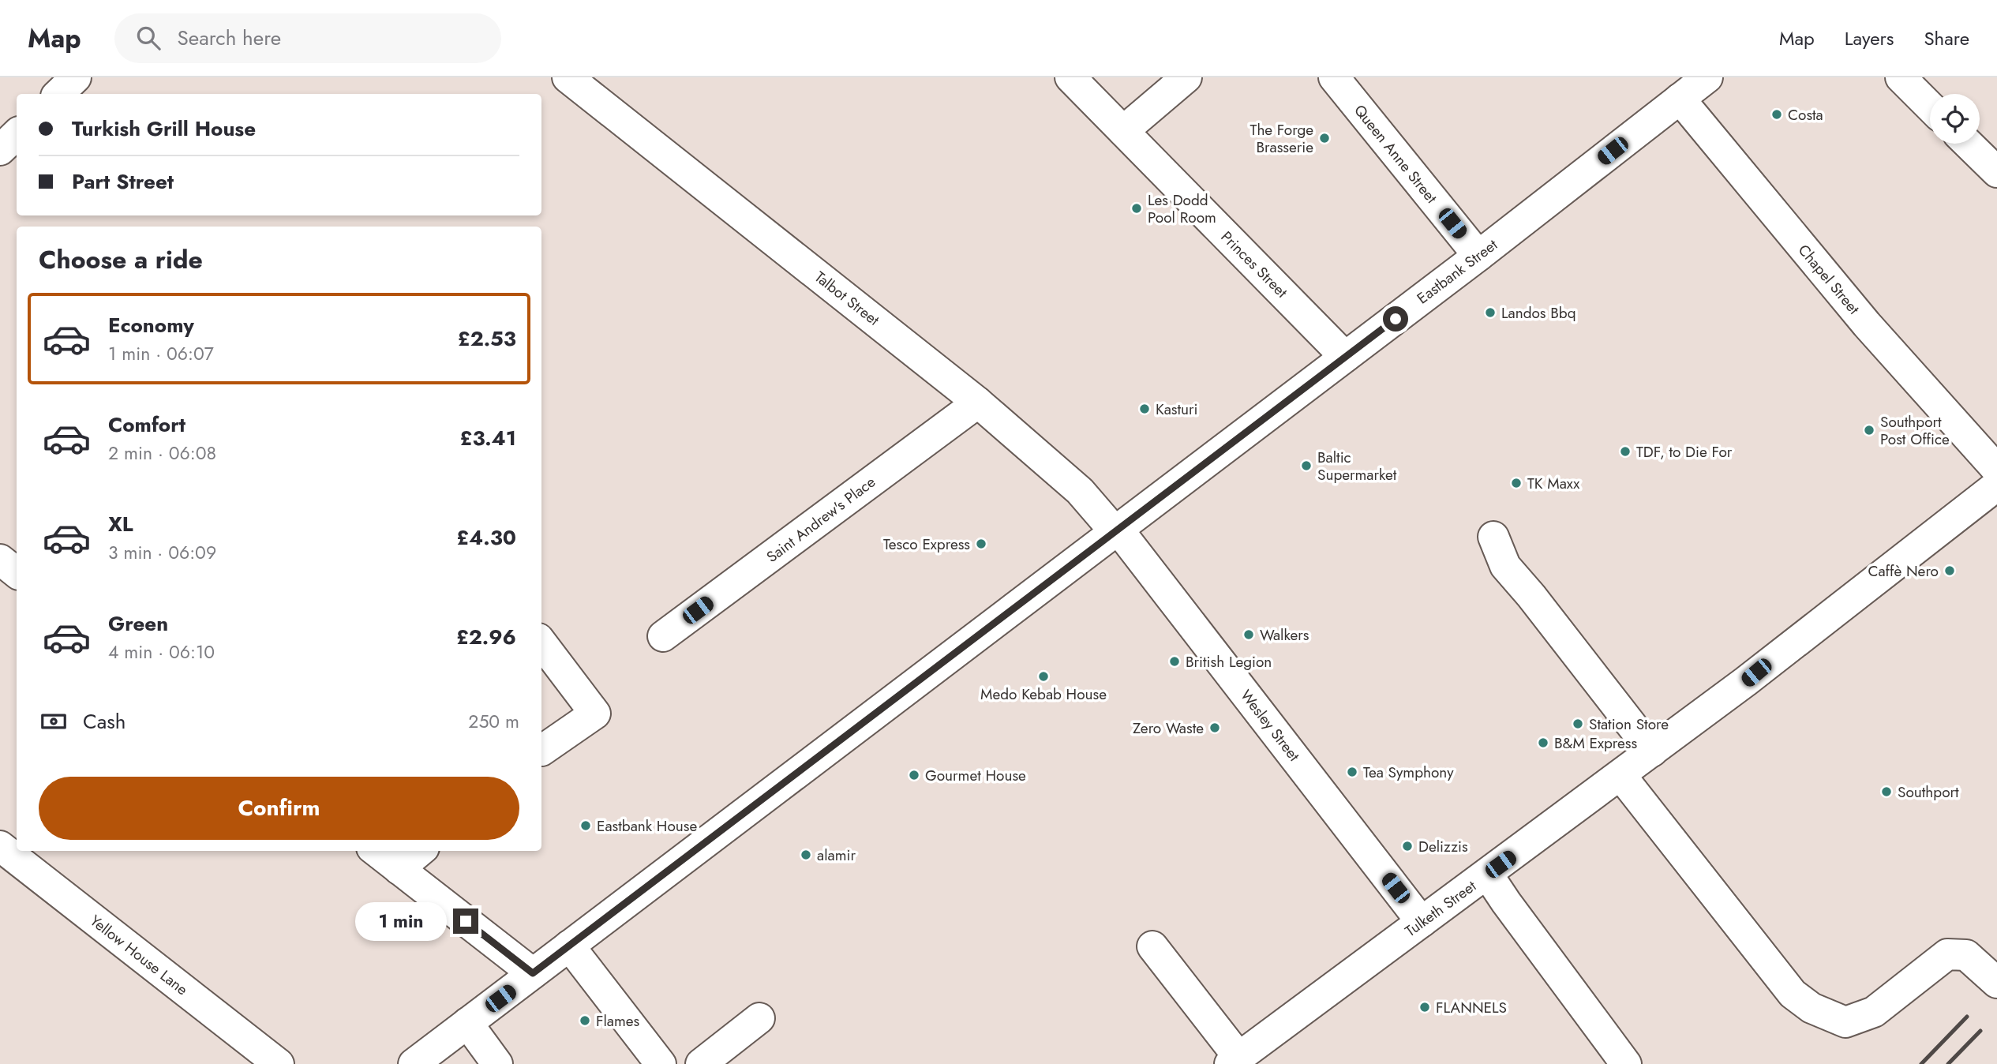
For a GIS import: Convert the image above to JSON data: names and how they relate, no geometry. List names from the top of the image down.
{
  "streets": {
    "main road": [
      "Queen Anne Street",
      "Princes Street",
      "Eastbank Street",
      "Chapel Street",
      "Talbot Street",
      "Saint Andrew's Place",
      "Wesley Street",
      "Tulketh Street",
      "Yellow House Lane"
    ]
  },
  "crossings": [
    ["Queen Anne Street", "Eastbank Street"],
    ["Princes Street", "Eastbank Street"],
    ["Eastbank Street", "Chapel Street"],
    ["Eastbank Street", "Talbot Street"],
    ["Eastbank Street", "Wesley Street"],
    ["Talbot Street", "Saint Andrew's Place"],
    ["Talbot Street", "Wesley Street"],
    ["Wesley Street", "Tulketh Street"]
  ],
  "places": [
    "Costa",
    "The Forge Brasserie",
    "Les Dodd Pool Room",
    "Landos Bbq",
    "Kasturi",
    "Southport Post Office",
    "TDF, to Die For",
    "Baltic Supermarket",
    "TK Maxx",
    "Tesco Express",
    "Caffè Nero",
    "Walkers",
    "British Legion",
    "Medo Kebab House",
    "Station Store",
    "Zero Waste",
    "B&M Express",
    "Tea Symphony",
    "Gourmet House",
    "Southport",
    "Eastbank House",
    "Delizzis",
    "alamir",
    "FLANNELS",
    "Flames"
  ],
  "page": {
    "header": "Map",
    "search": "Search here",
    "nav": ["Map", "Layers", "Share"],
    "banner": ["Turkish Grill House", "Part Street"],
    "heading": "Choose a ride",
    "list": [
      {
        "name": "Economy",
        "note": "1 min · 06:07",
        "value": "£2.53"
      },
      {
        "name": "Comfort",
        "note": "2 min · 06:08",
        "value": "£3.41"
      },
      {
        "name": "XL",
        "note": "3 min · 06:09",
        "value": "£4.30"
      },
      {
        "name": "Green",
        "note": "4 min · 06:10",
        "value": "£2.96"
      }
    ],
    "pay": ["Cash", "250 m"],
    "buttons": "Confirm",
    "bubble": "1 min"
  }
}
